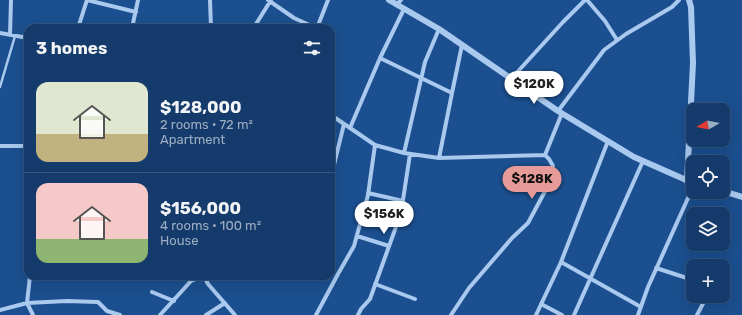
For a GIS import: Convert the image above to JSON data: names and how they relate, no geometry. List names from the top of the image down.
{
  "north": "left",
  "page": {
    "heading": "3 homes",
    "price": ["$120K", "$128K", "$156K"],
    "list": [
      {
        "name": "$128,000",
        "note": "2 rooms · 72 m² · Apartment"
      },
      {
        "name": "$156,000",
        "note": "4 rooms · 100 m² · House"
      }
    ],
    "map_buttons": "+"
  }
}
